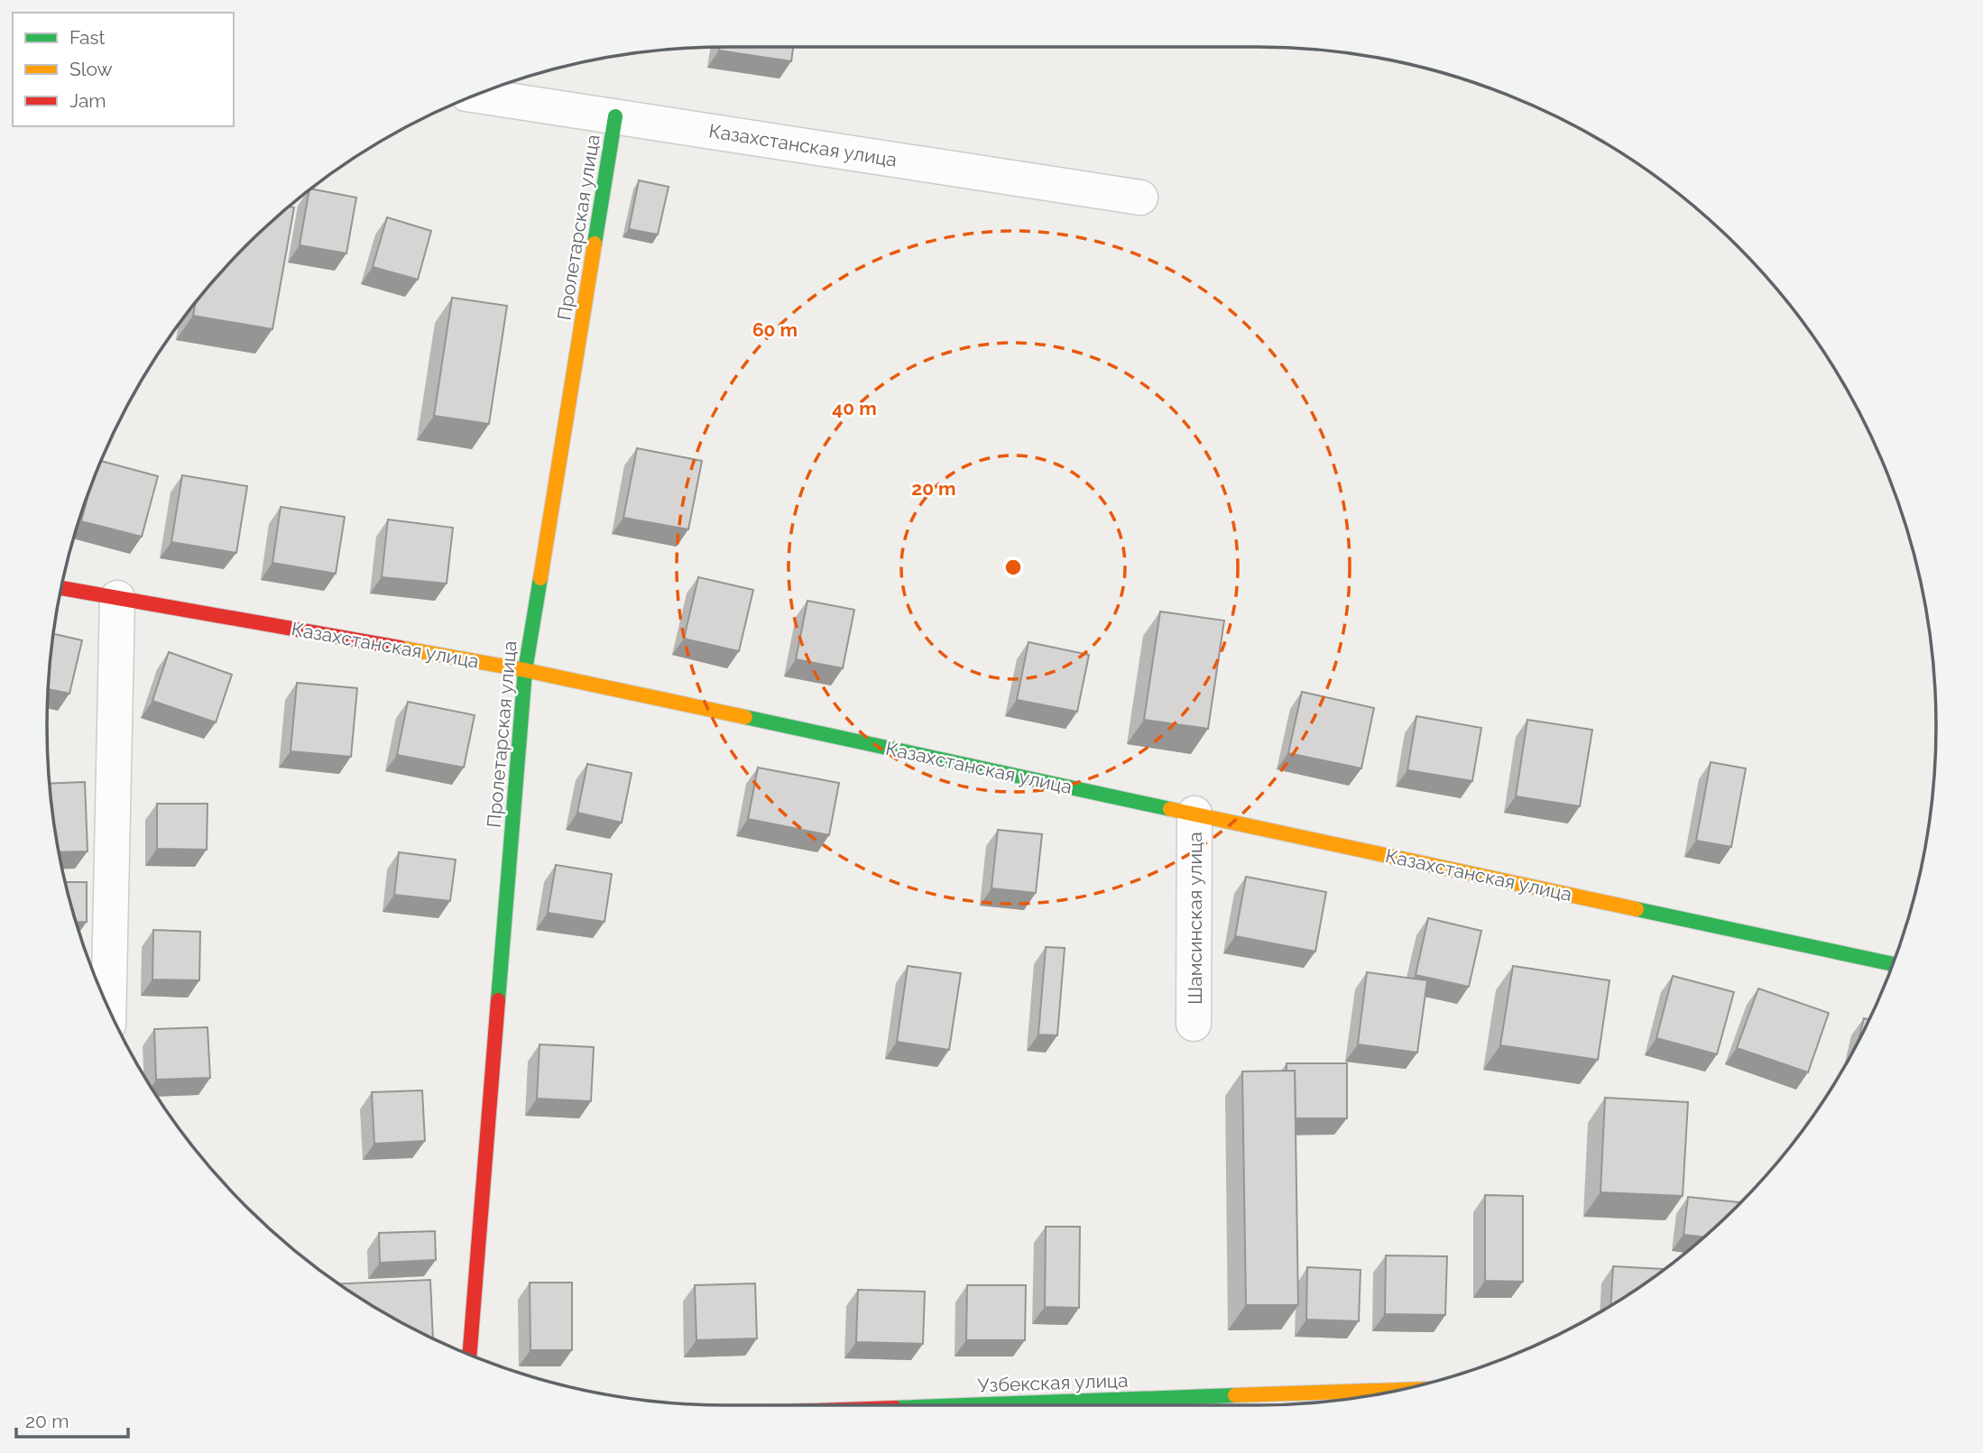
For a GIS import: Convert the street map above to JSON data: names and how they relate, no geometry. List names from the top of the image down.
{
  "streets": {
    "street": [
      "Казахстанская улица",
      "Пролетарская улица",
      "Шамсинская улица",
      "Узбекская улица"
    ]
  },
  "crossings": [
    ["Казахстанская улица", "Пролетарская улица"],
    ["Казахстанская улица", "Шамсинская улица"]
  ],
  "legend": ["Fast", "Slow", "Jam"],
  "scale_bar": "20 m",
  "rings": ["60 m", "40 m", "20 m"]
}
